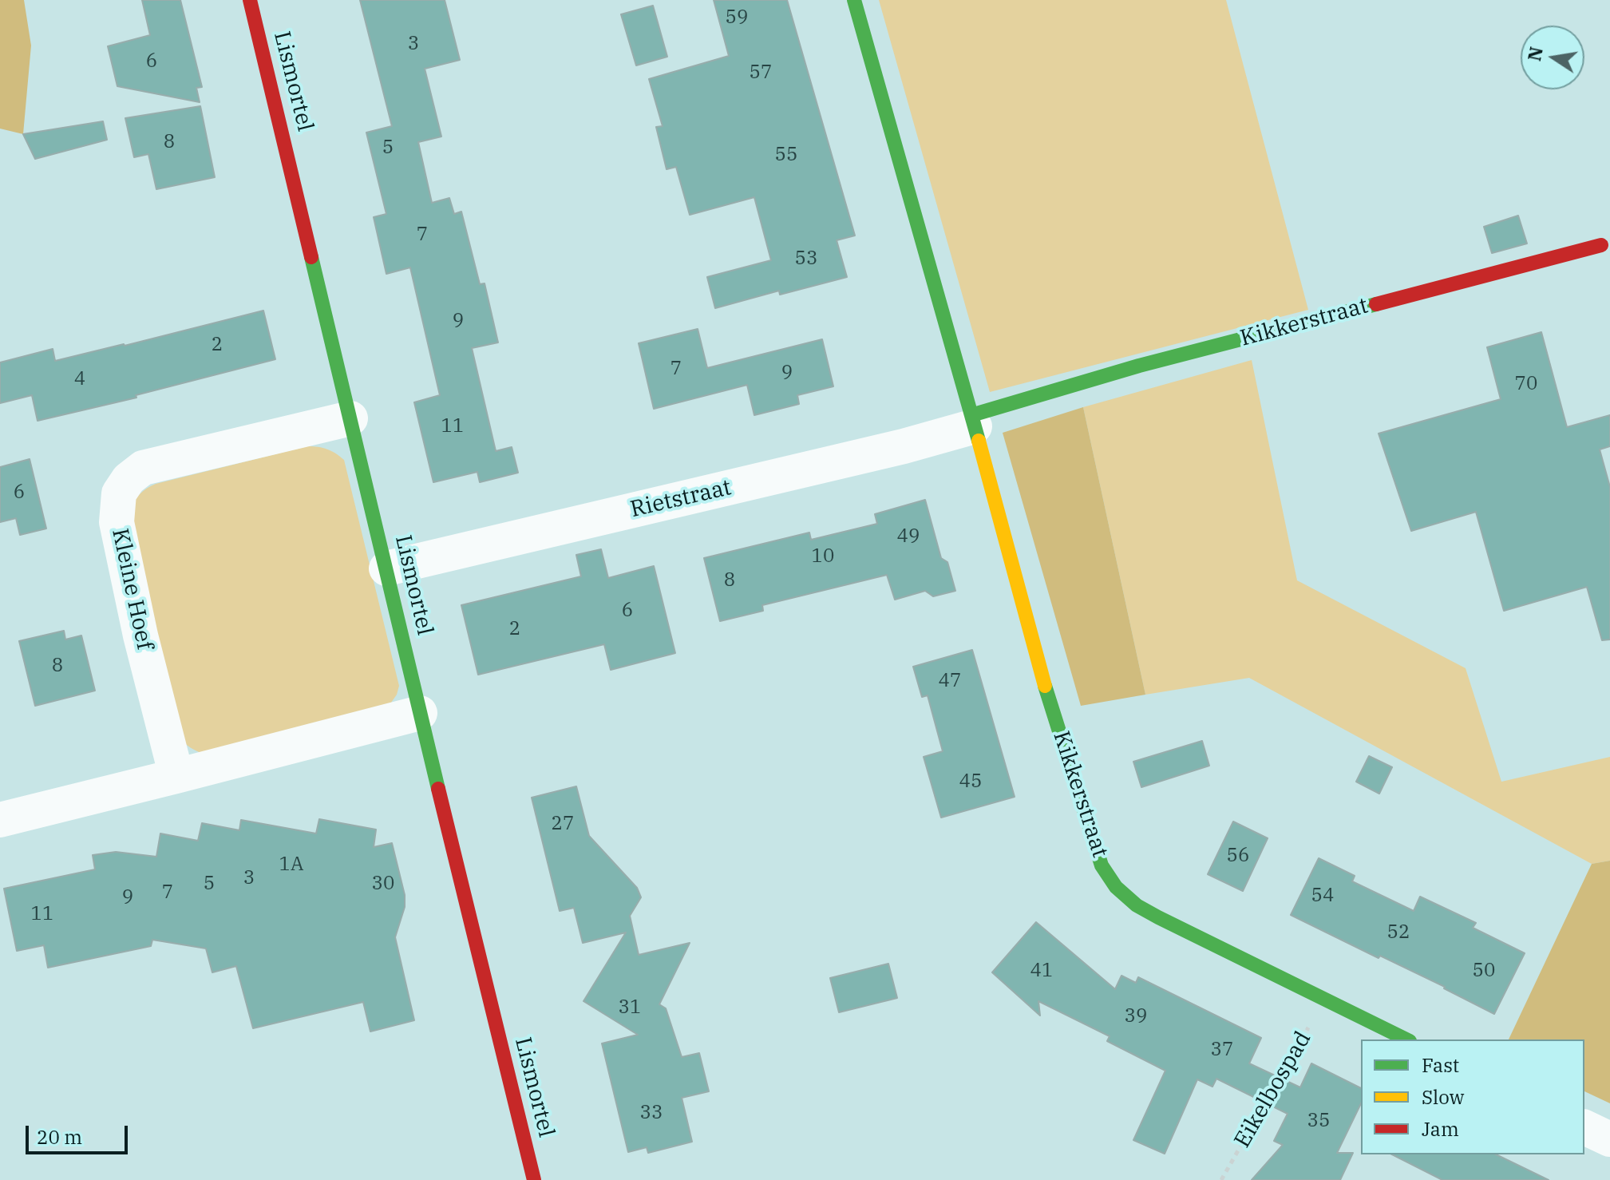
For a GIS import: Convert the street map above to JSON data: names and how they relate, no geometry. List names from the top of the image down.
{
  "streets": {
    "street": [
      "Lismortel",
      "Kikkerstraat",
      "Rietstraat",
      "Kleine Hoef"
    ],
    "path": ["Eikelbospad"]
  },
  "crossings": [
    ["Lismortel", "Rietstraat"],
    ["Lismortel", "Kleine Hoef"],
    ["Kikkerstraat", "Rietstraat"],
    ["Kikkerstraat", "Eikelbospad"]
  ],
  "house_numbers": [
    "59",
    "3",
    "6",
    "57",
    "8",
    "5",
    "55",
    "7",
    "53",
    "9",
    "2",
    "7",
    "9",
    "4",
    "70",
    "11",
    "6",
    "49",
    "10",
    "8",
    "6",
    "2",
    "8",
    "47",
    "45",
    "27",
    "56",
    "1A",
    "3",
    "5",
    "30",
    "7",
    "54",
    "9",
    "11",
    "52",
    "41",
    "50",
    "31",
    "39",
    "37",
    "33",
    "35"
  ],
  "legend": ["Fast", "Slow", "Jam"],
  "scale_bar": "20 m",
  "north": "left"
}
